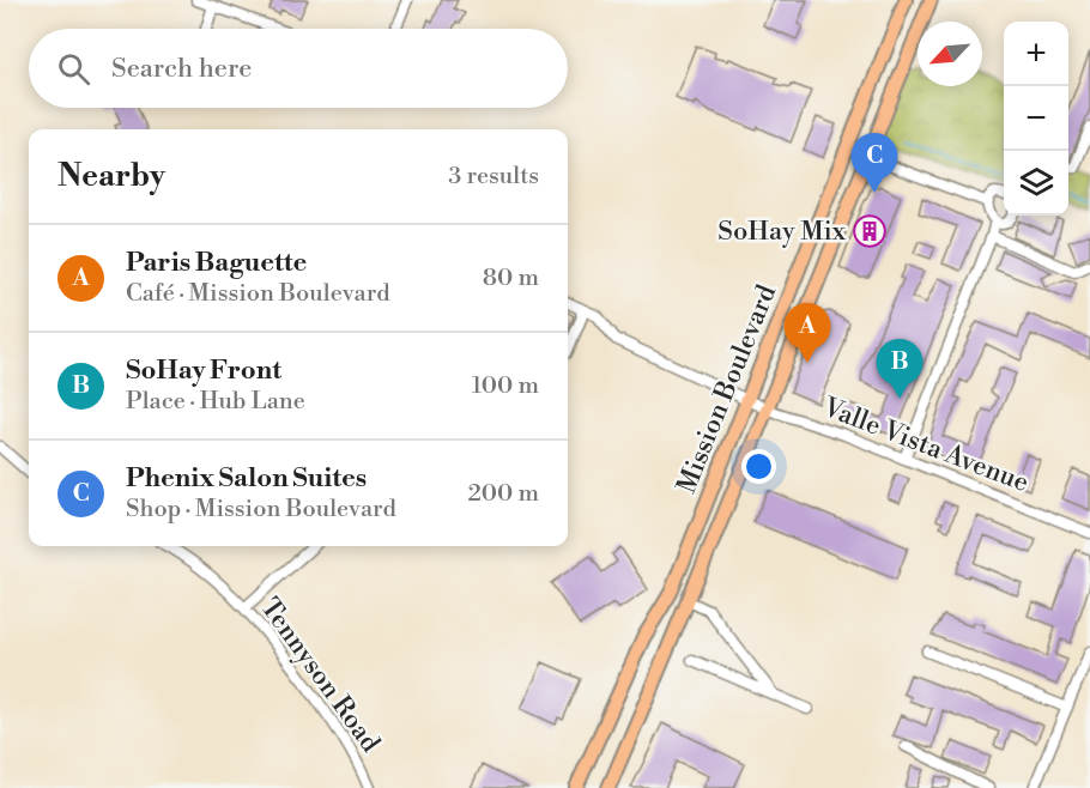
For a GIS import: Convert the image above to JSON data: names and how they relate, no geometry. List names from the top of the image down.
{
  "streets": {
    "main road": ["Mission Boulevard"],
    "street": ["Valle Vista Avenue", "Tennyson Road"]
  },
  "crossings": [
    ["Mission Boulevard", "Valle Vista Avenue"]
  ],
  "places": {
    "building": ["SoHay Mix"]
  },
  "north": "bottom left",
  "page": {
    "map_buttons": ["+", "−"],
    "search": "Search here",
    "heading": ["Nearby", "3 results"],
    "pins": ["C", "A", "B"],
    "list": [
      {
        "mark": "A",
        "name": "Paris Baguette",
        "note": "Café · Mission Boulevard",
        "value": "80 m"
      },
      {
        "mark": "B",
        "name": "SoHay Front",
        "note": "Place · Hub Lane",
        "value": "100 m"
      },
      {
        "mark": "C",
        "name": "Phenix Salon Suites",
        "note": "Shop · Mission Boulevard",
        "value": "200 m"
      }
    ]
  }
}
